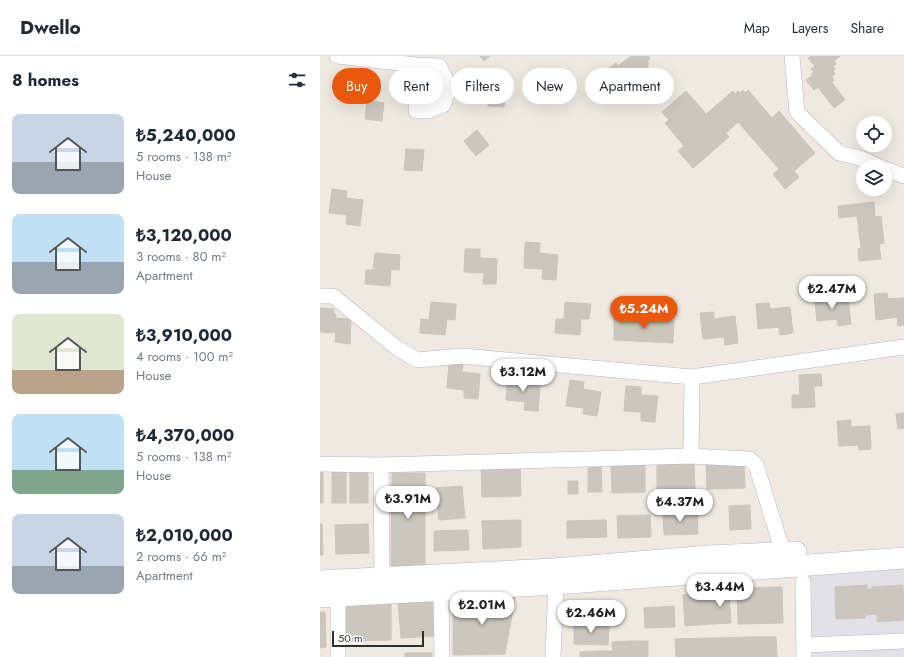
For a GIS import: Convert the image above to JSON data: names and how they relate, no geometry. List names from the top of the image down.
{
  "scale_bar": "50 m",
  "page": {
    "header": "Dwello",
    "nav": ["Map", "Layers", "Share"],
    "heading": "8 homes",
    "chip": [
      "Buy",
      "Rent",
      "Filters",
      "New",
      "Apartment"
    ],
    "list": [
      {
        "name": "₺5,240,000",
        "note": "5 rooms · 138 m² · House"
      },
      {
        "name": "₺3,120,000",
        "note": "3 rooms · 80 m² · Apartment"
      },
      {
        "name": "₺3,910,000",
        "note": "4 rooms · 100 m² · House"
      },
      {
        "name": "₺4,370,000",
        "note": "5 rooms · 138 m² · House"
      },
      {
        "name": "₺2,010,000",
        "note": "2 rooms · 66 m² · Apartment"
      }
    ],
    "price": [
      "₺2.47M",
      "₺5.24M",
      "₺3.12M",
      "₺3.91M",
      "₺4.37M",
      "₺3.44M",
      "₺2.01M",
      "₺2.46M"
    ],
    "scale": "50 m"
  }
}
